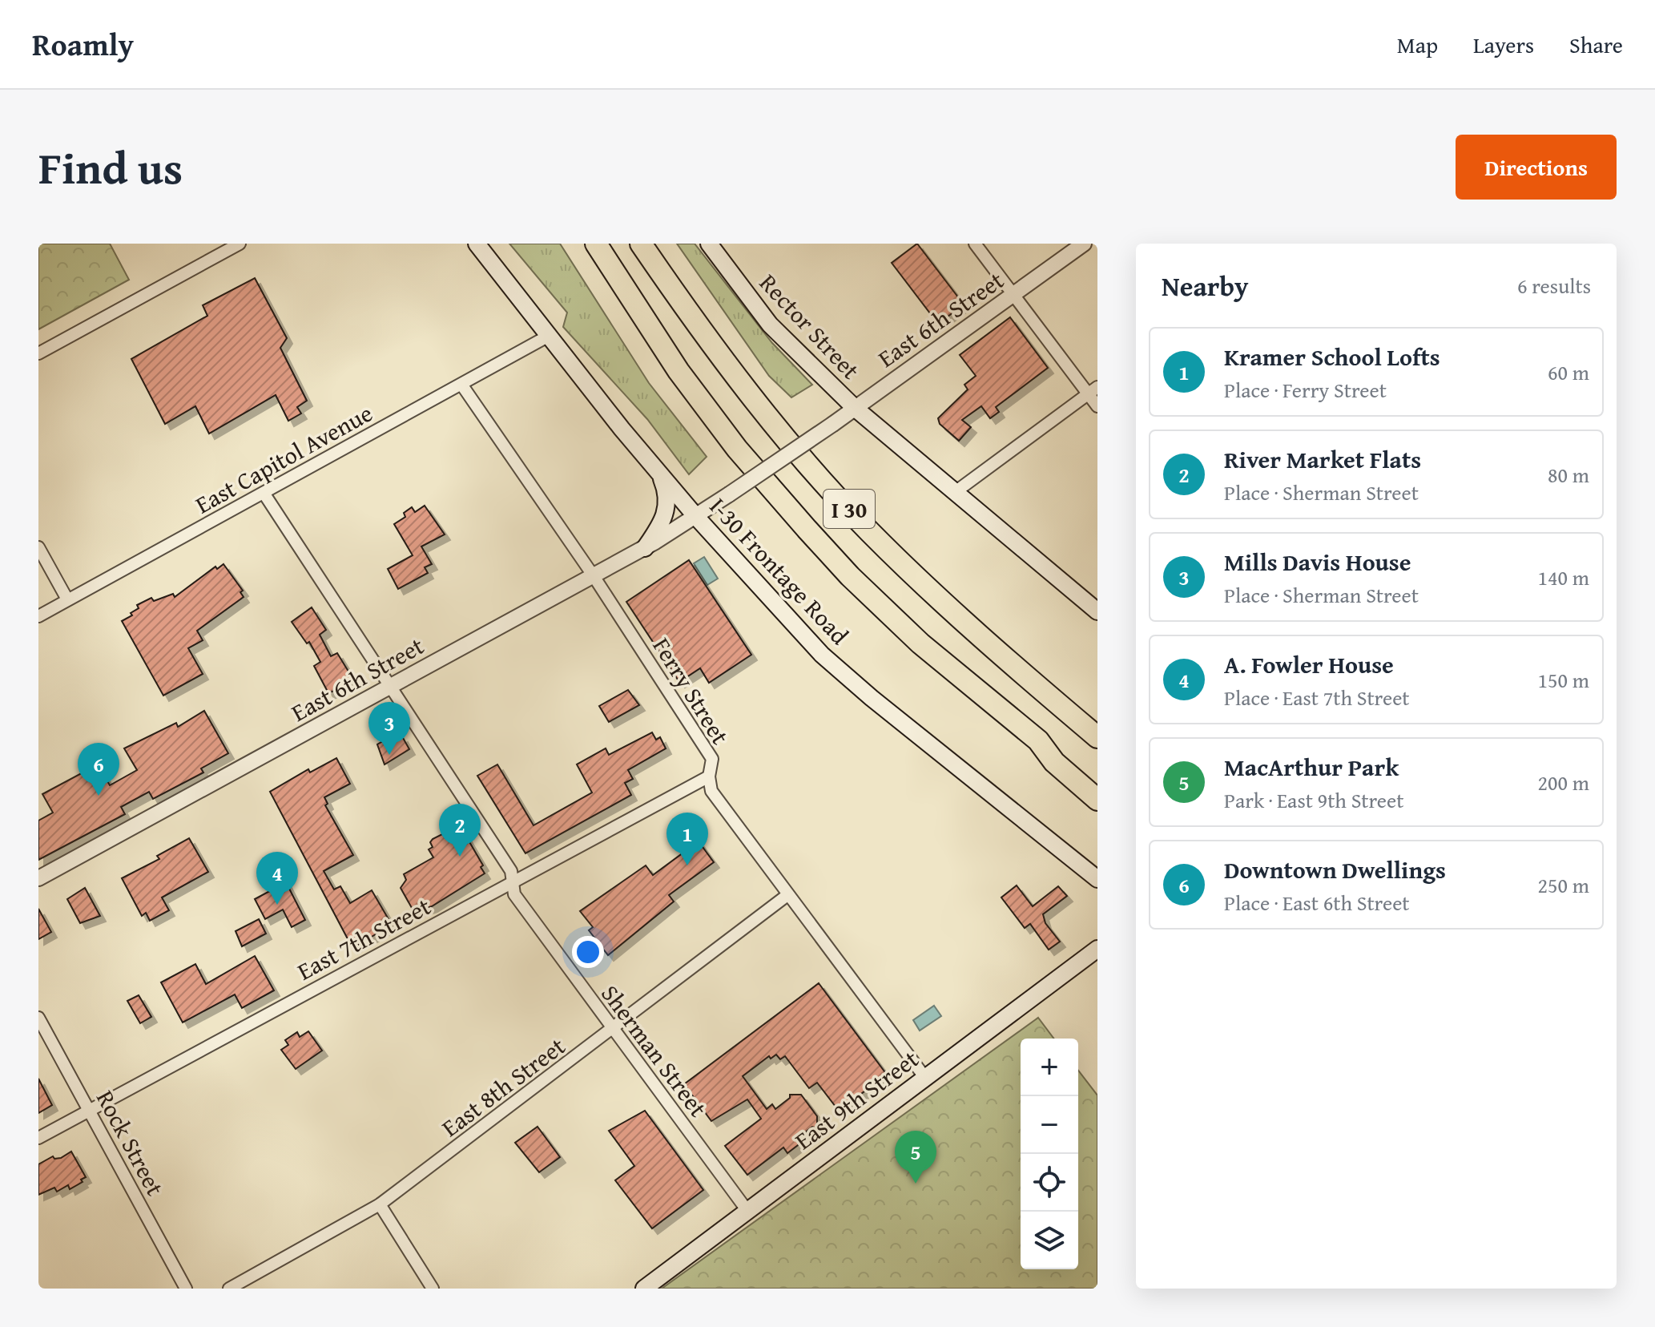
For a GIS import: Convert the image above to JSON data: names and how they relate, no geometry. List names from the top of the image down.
{
  "streets": {
    "highway": ["I 30"],
    "main road": ["Rector Street", "I-30 Frontage Road", "East 9th Street"],
    "street": [
      "East 6th Street",
      "East Capitol Avenue",
      "Ferry Street",
      "East 7th Street",
      "Sherman Street",
      "East 8th Street",
      "Rock Street"
    ]
  },
  "crossings": [
    ["East 6th Street", "Rector Street"],
    ["East 6th Street", "I-30 Frontage Road"],
    ["East 6th Street", "Ferry Street"],
    ["East 6th Street", "Sherman Street"],
    ["East Capitol Avenue", "I-30 Frontage Road"],
    ["East Capitol Avenue", "Ferry Street"],
    ["East Capitol Avenue", "Sherman Street"],
    ["Ferry Street", "East 7th Street"],
    ["Ferry Street", "East 8th Street"],
    ["Ferry Street", "East 9th Street"],
    ["East 7th Street", "Sherman Street"],
    ["East 7th Street", "Rock Street"],
    ["Sherman Street", "East 8th Street"],
    ["Sherman Street", "East 9th Street"]
  ],
  "page": {
    "header": "Roamly",
    "nav": ["Map", "Layers", "Share"],
    "title": "Find us",
    "buttons": "Directions",
    "heading": ["Nearby", "6 results"],
    "list": [
      {
        "mark": "1",
        "name": "Kramer School Lofts",
        "note": "Place · Ferry Street",
        "value": "60 m"
      },
      {
        "mark": "2",
        "name": "River Market Flats",
        "note": "Place · Sherman Street",
        "value": "80 m"
      },
      {
        "mark": "3",
        "name": "Mills Davis House",
        "note": "Place · Sherman Street",
        "value": "140 m"
      },
      {
        "mark": "4",
        "name": "A. Fowler House",
        "note": "Place · East 7th Street",
        "value": "150 m"
      },
      {
        "mark": "5",
        "name": "MacArthur Park",
        "note": "Park · East 9th Street",
        "value": "200 m"
      },
      {
        "mark": "6",
        "name": "Downtown Dwellings",
        "note": "Place · East 6th Street",
        "value": "250 m"
      }
    ],
    "pins": [
      "3",
      "6",
      "2",
      "1",
      "4",
      "5"
    ],
    "map_buttons": ["+", "−"]
  }
}
